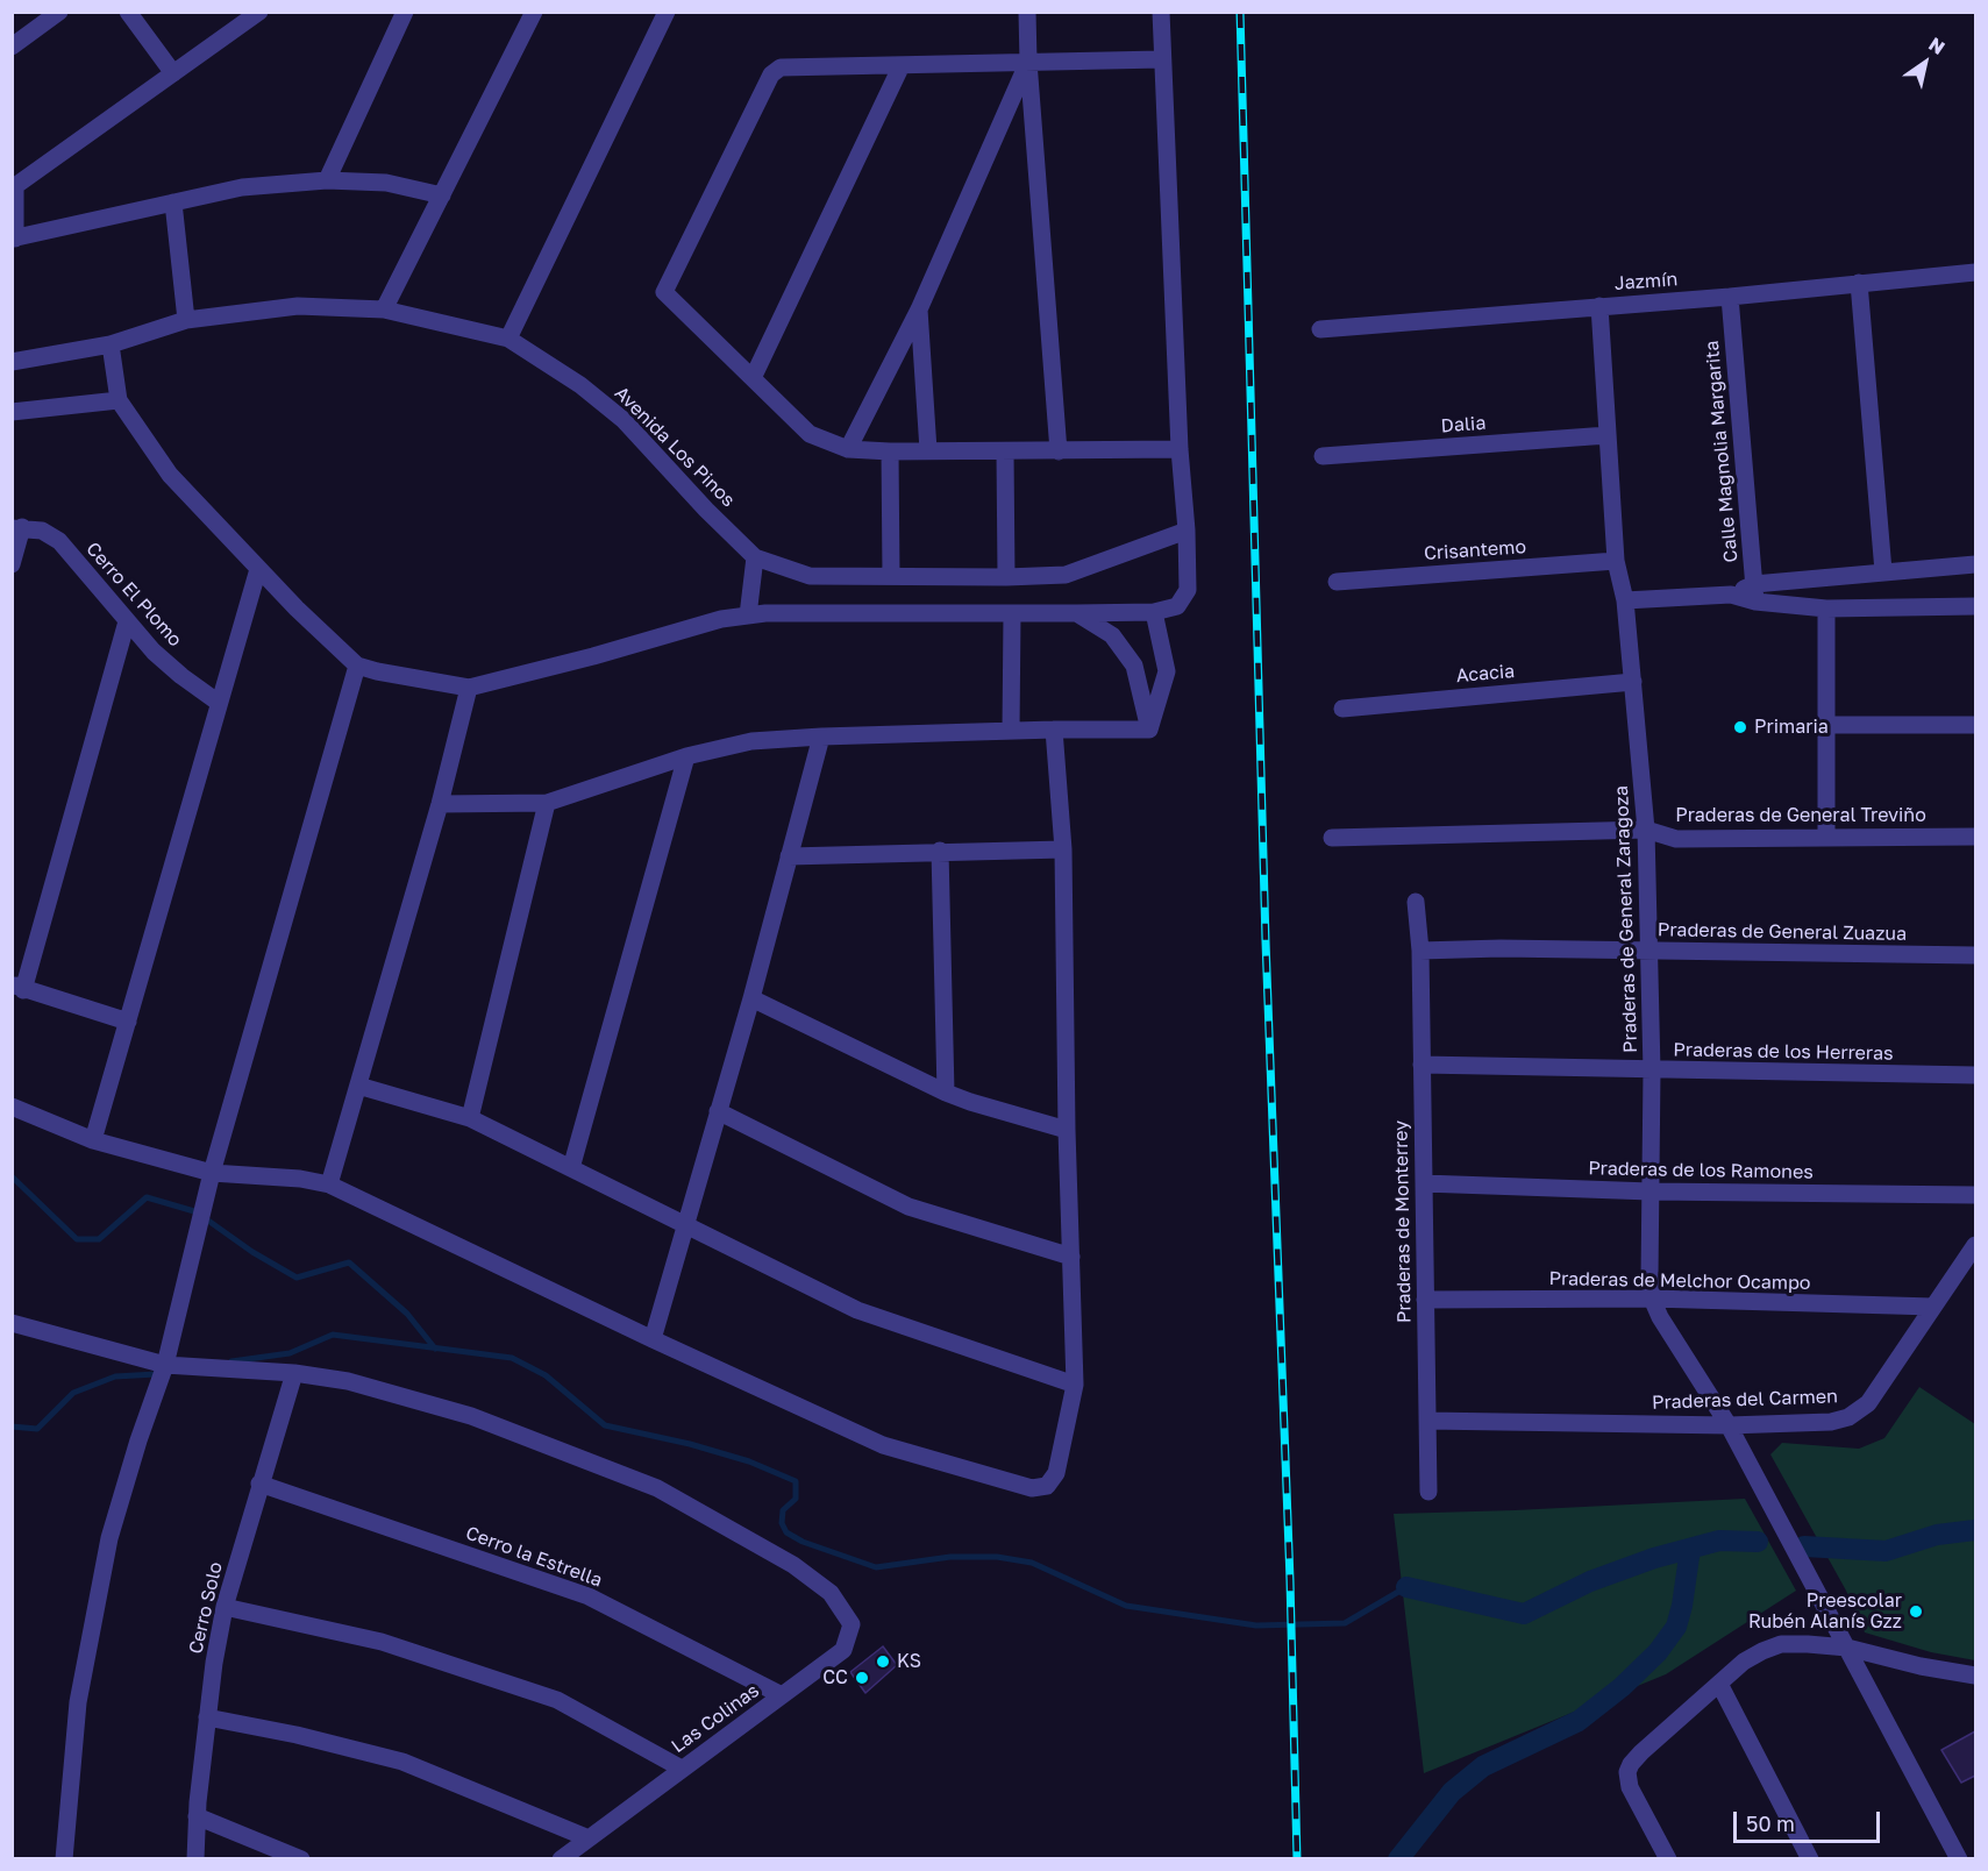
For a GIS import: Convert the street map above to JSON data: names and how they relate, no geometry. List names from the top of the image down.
{
  "streets": {
    "street": [
      "Jazmín",
      "Dalia",
      "Avenida Los Pinos",
      "Calle Magnolia Margarita",
      "Crisantemo",
      "Cerro El Plomo",
      "Acacia",
      "Praderas de General Treviño",
      "Praderas de General Zaragoza",
      "Praderas de General Zuazua",
      "Praderas de los Herreras",
      "Praderas de los Ramones",
      "Praderas de Monterrey",
      "Praderas de Melchor Ocampo",
      "Praderas del Carmen",
      "Cerro la Estrella",
      "Cerro Solo",
      "Las Colinas"
    ]
  },
  "crossings": [
    ["Jazmín", "Calle Magnolia Margarita"],
    ["Jazmín", "Praderas de General Zaragoza"],
    ["Dalia", "Praderas de General Zaragoza"],
    ["Crisantemo", "Praderas de General Zaragoza"],
    ["Acacia", "Praderas de General Zaragoza"],
    ["Praderas de General Treviño", "Praderas de General Zaragoza"],
    ["Praderas de General Zaragoza", "Praderas de General Zuazua"],
    ["Praderas de General Zaragoza", "Praderas de los Herreras"],
    ["Praderas de General Zaragoza", "Praderas de los Ramones"],
    ["Praderas de General Zaragoza", "Praderas de Melchor Ocampo"],
    ["Praderas de General Zaragoza", "Praderas del Carmen"],
    ["Praderas de General Zuazua", "Praderas de Monterrey"],
    ["Praderas de los Herreras", "Praderas de Monterrey"],
    ["Praderas de los Ramones", "Praderas de Monterrey"],
    ["Praderas de Monterrey", "Praderas de Melchor Ocampo"],
    ["Praderas de Monterrey", "Praderas del Carmen"],
    ["Praderas de Melchor Ocampo", "Praderas del Carmen"],
    ["Cerro la Estrella", "Cerro Solo"],
    ["Cerro la Estrella", "Las Colinas"],
    ["Cerro Solo", "Las Colinas"]
  ],
  "places": [
    "Primaria",
    "Preescolar Rubén Alanís Gzz",
    "KS",
    "CC"
  ],
  "scale_bar": "50 m",
  "north": "top right"
}
